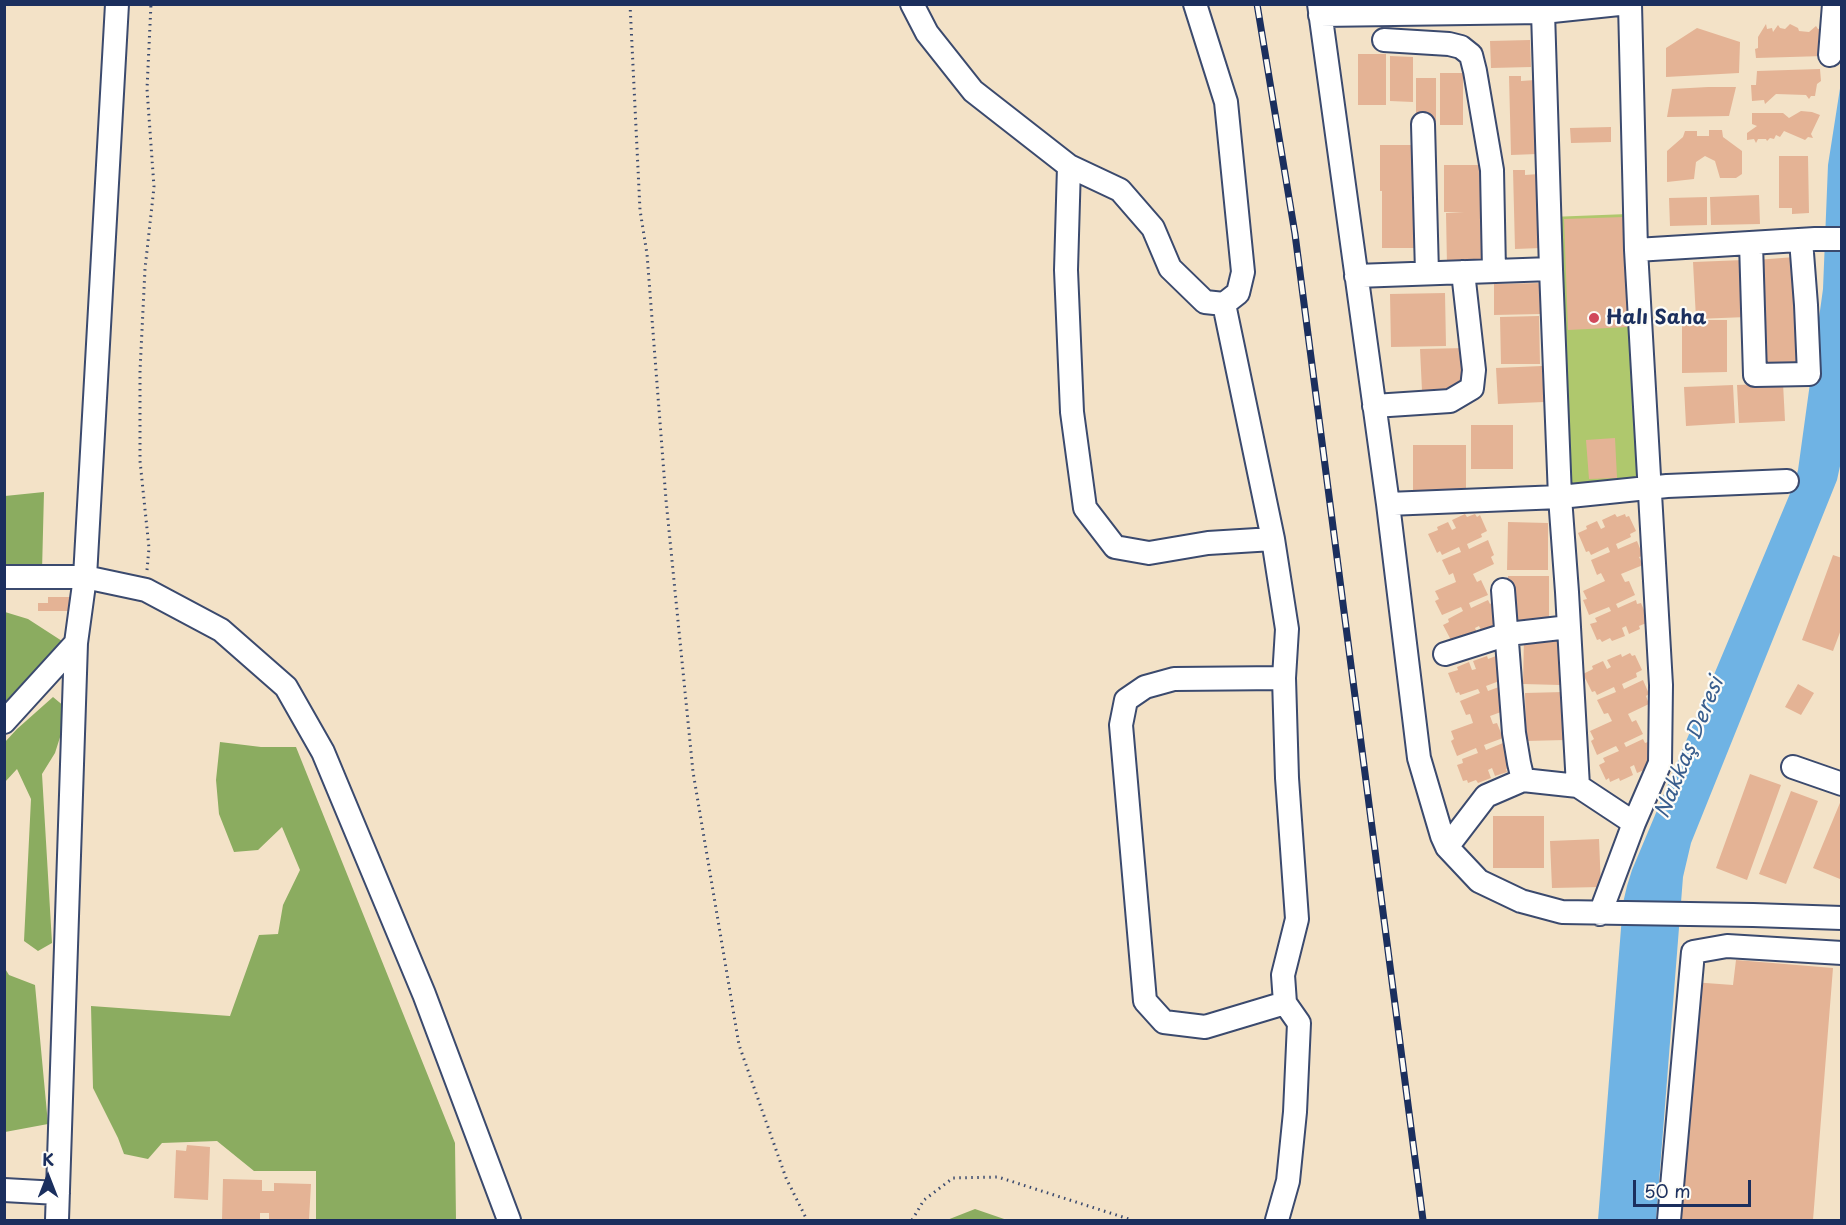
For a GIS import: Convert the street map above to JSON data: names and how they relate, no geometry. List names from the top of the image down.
{
  "water": ["Nakkaş Deresi"],
  "places": ["Halı Saha"],
  "scale_bar": "50 m",
  "north": "top"
}
